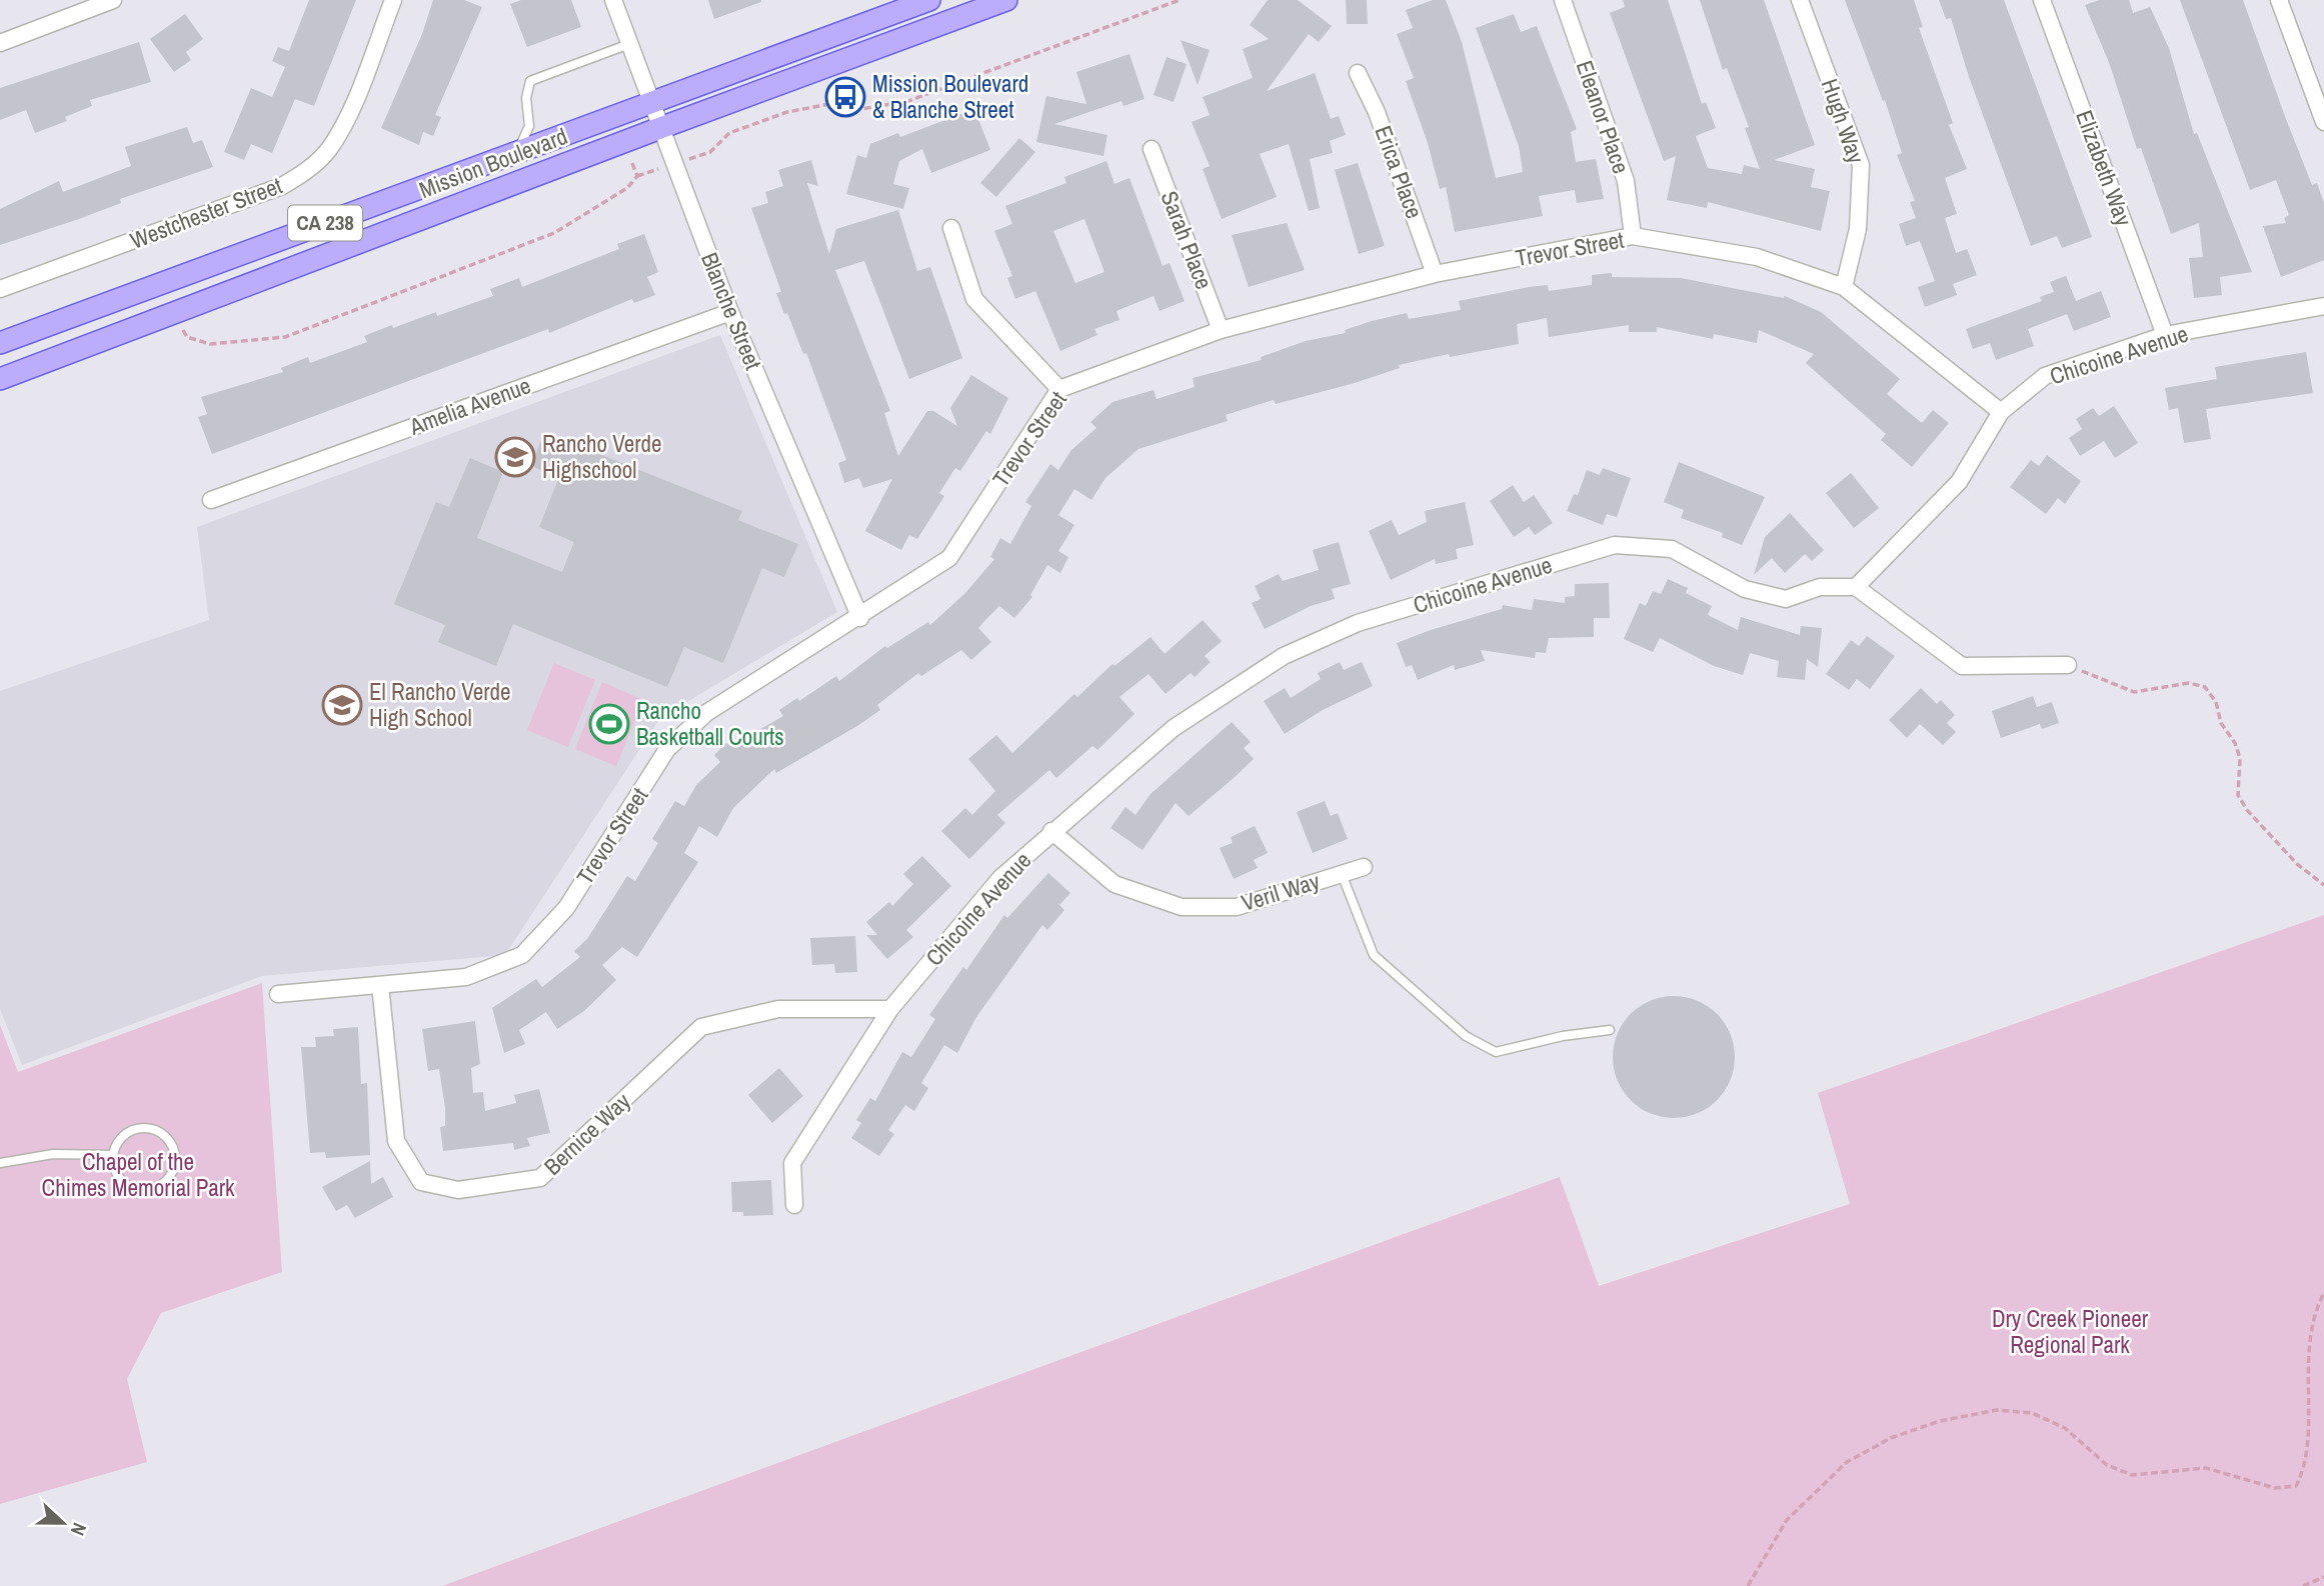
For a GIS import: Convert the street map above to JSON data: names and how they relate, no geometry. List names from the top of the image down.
{
  "streets": {
    "main road": ["Mission Boulevard", "CA 238"],
    "street": [
      "Eleanor Place",
      "Hugh Way",
      "Elizabeth Way",
      "Erica Place",
      "Westchester Street",
      "Sarah Place",
      "Trevor Street",
      "Blanche Street",
      "Chicoine Avenue",
      "Amelia Avenue",
      "Veril Way",
      "Bernice Way"
    ]
  },
  "crossings": [
    ["Eleanor Place", "Trevor Street"],
    ["Hugh Way", "Trevor Street"],
    ["Mission Boulevard", "Blanche Street"],
    ["Elizabeth Way", "Chicoine Avenue"],
    ["Erica Place", "Trevor Street"],
    ["Sarah Place", "Trevor Street"],
    ["Trevor Street", "Blanche Street"],
    ["Trevor Street", "Chicoine Avenue"],
    ["Trevor Street", "Bernice Way"],
    ["Blanche Street", "Amelia Avenue"],
    ["Chicoine Avenue", "Veril Way"],
    ["Chicoine Avenue", "Bernice Way"]
  ],
  "parks": ["Chapel of the Chimes Memorial Park", "Dry Creek Pioneer Regional Park"],
  "places": {
    "bus stop": ["Mission Boulevard & Blanche Street"],
    "school or university": ["Rancho Verde Highschool", "El Rancho Verde High School"],
    "sports": ["Rancho Basketball Courts"]
  },
  "north": "right"
}
